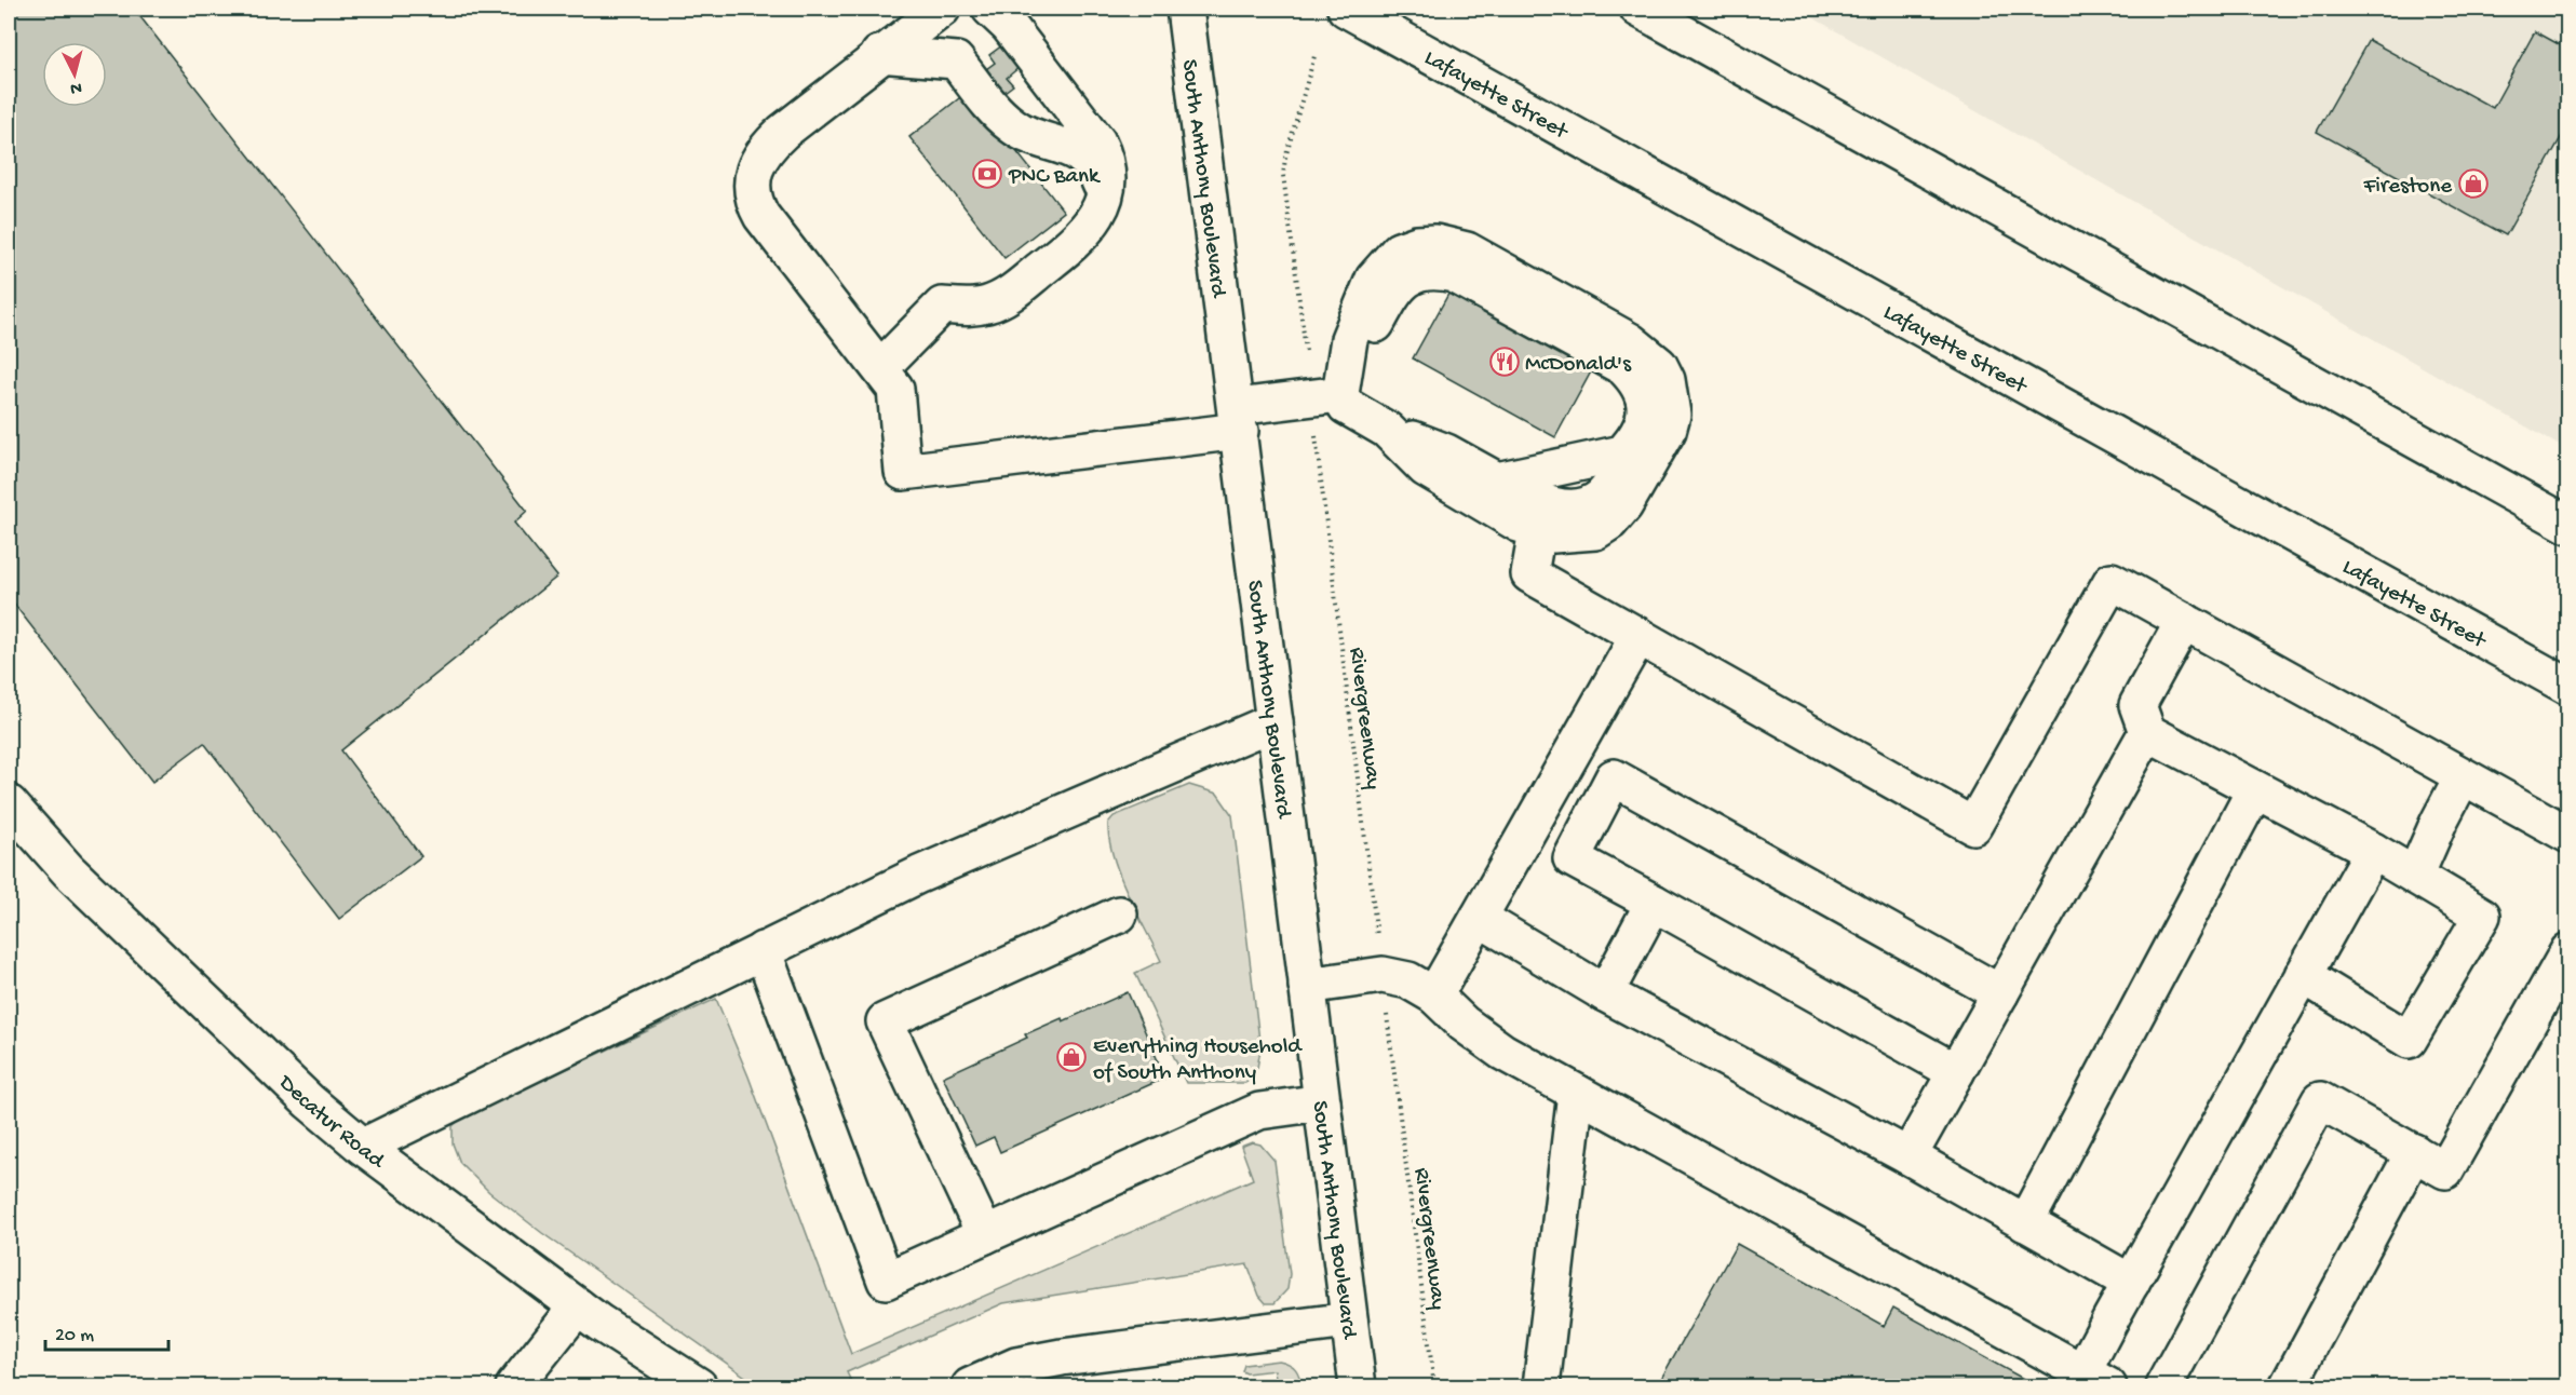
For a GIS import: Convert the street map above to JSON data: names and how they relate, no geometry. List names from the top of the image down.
{
  "streets": {
    "main road": ["Lafayette Street", "South Anthony Boulevard", "Decatur Road"],
    "path": ["Rivergreenway"]
  },
  "places": {
    "bank": ["PNC Bank"],
    "shop": ["Firestone", "Everything Household of South Anthony"],
    "restaurant": ["McDonald's"]
  },
  "scale_bar": "20 m",
  "north": "bottom"
}
